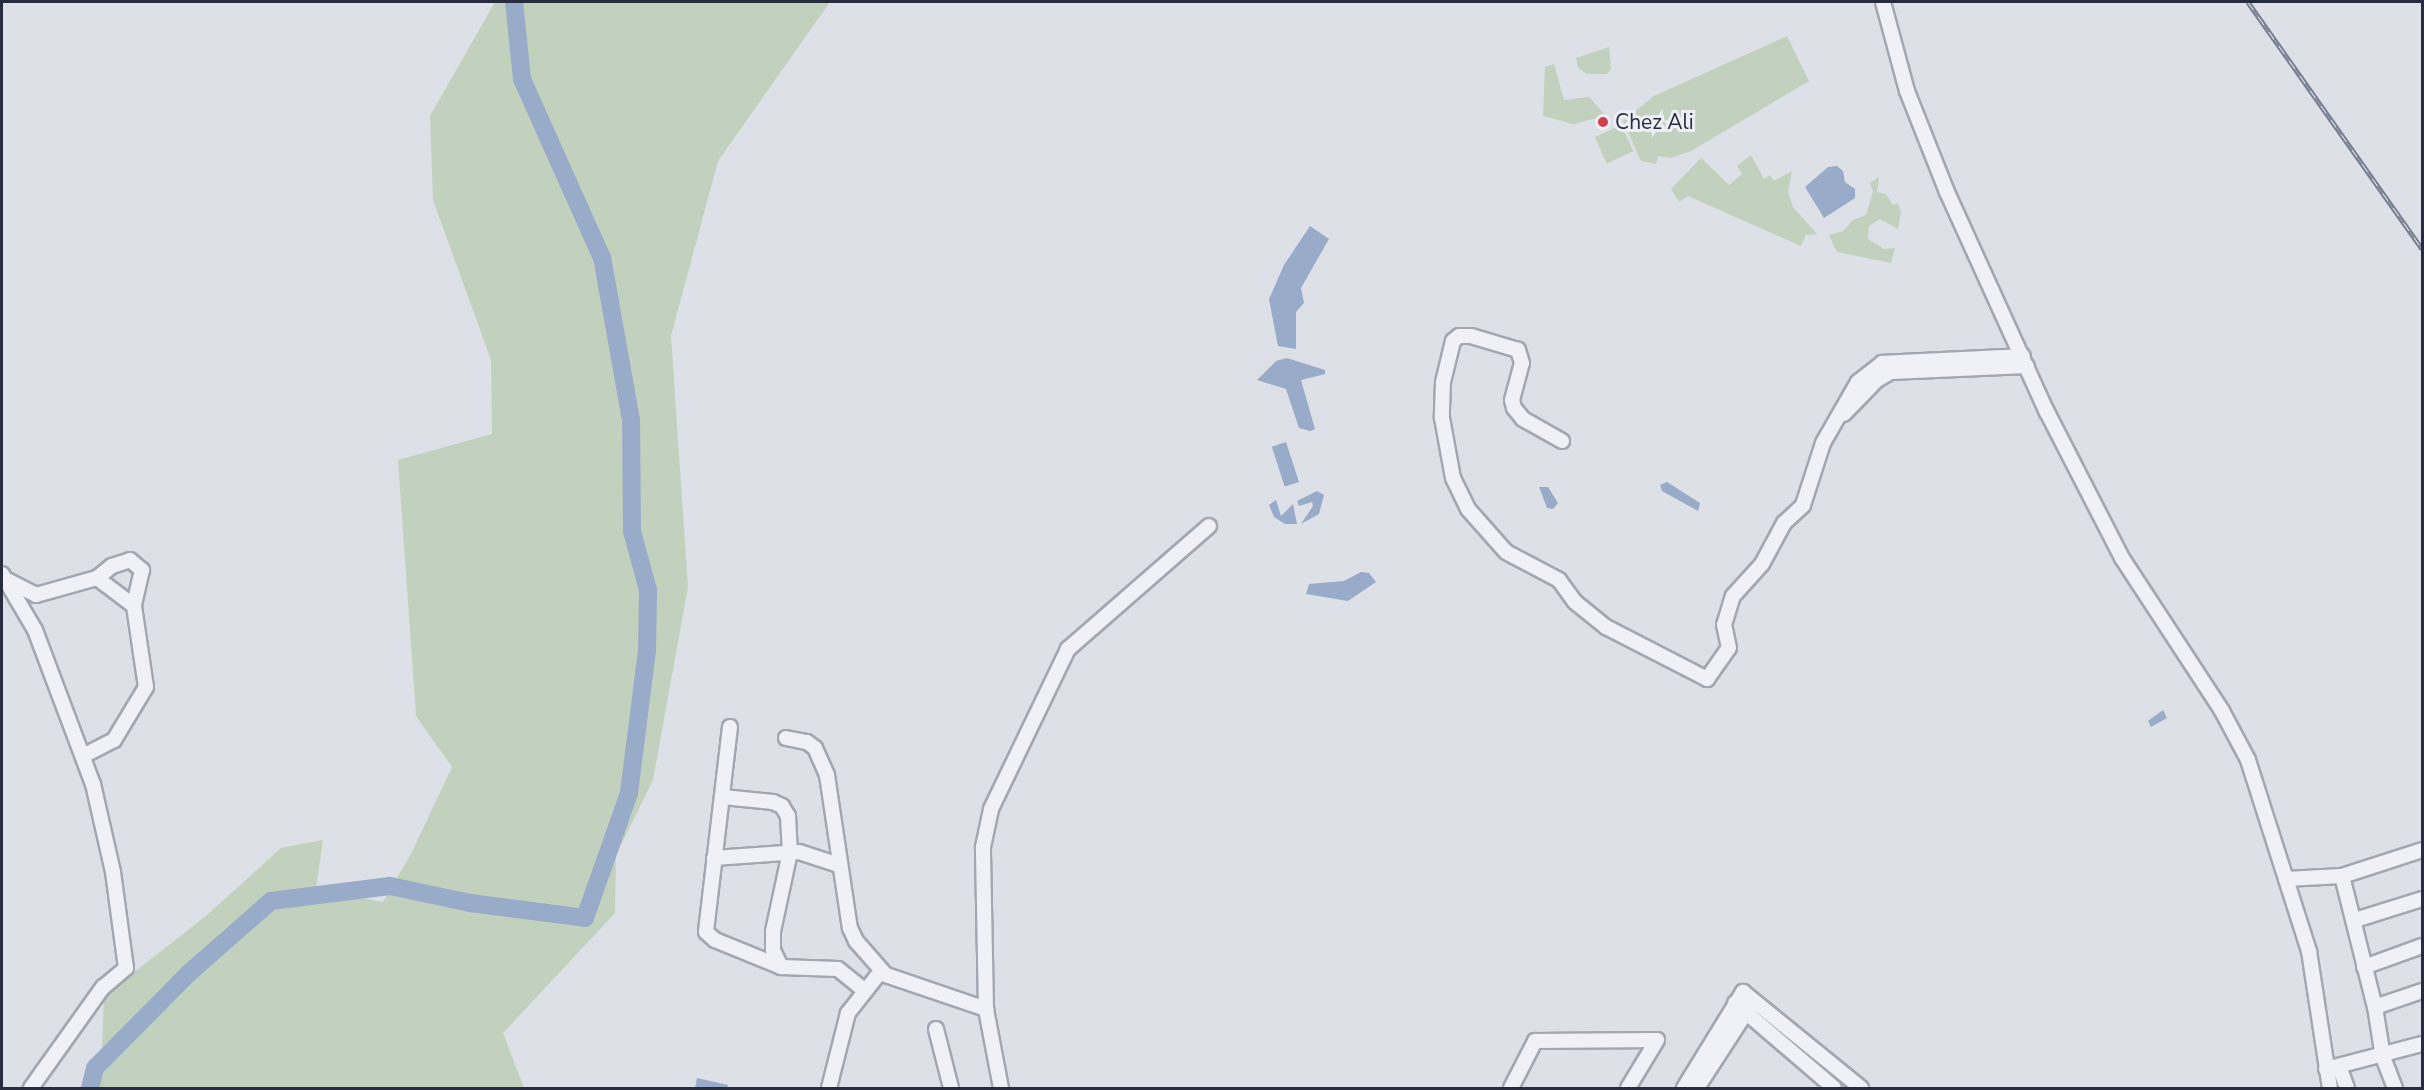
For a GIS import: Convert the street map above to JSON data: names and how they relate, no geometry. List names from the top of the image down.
{
  "places": ["Chez Ali"]
}
